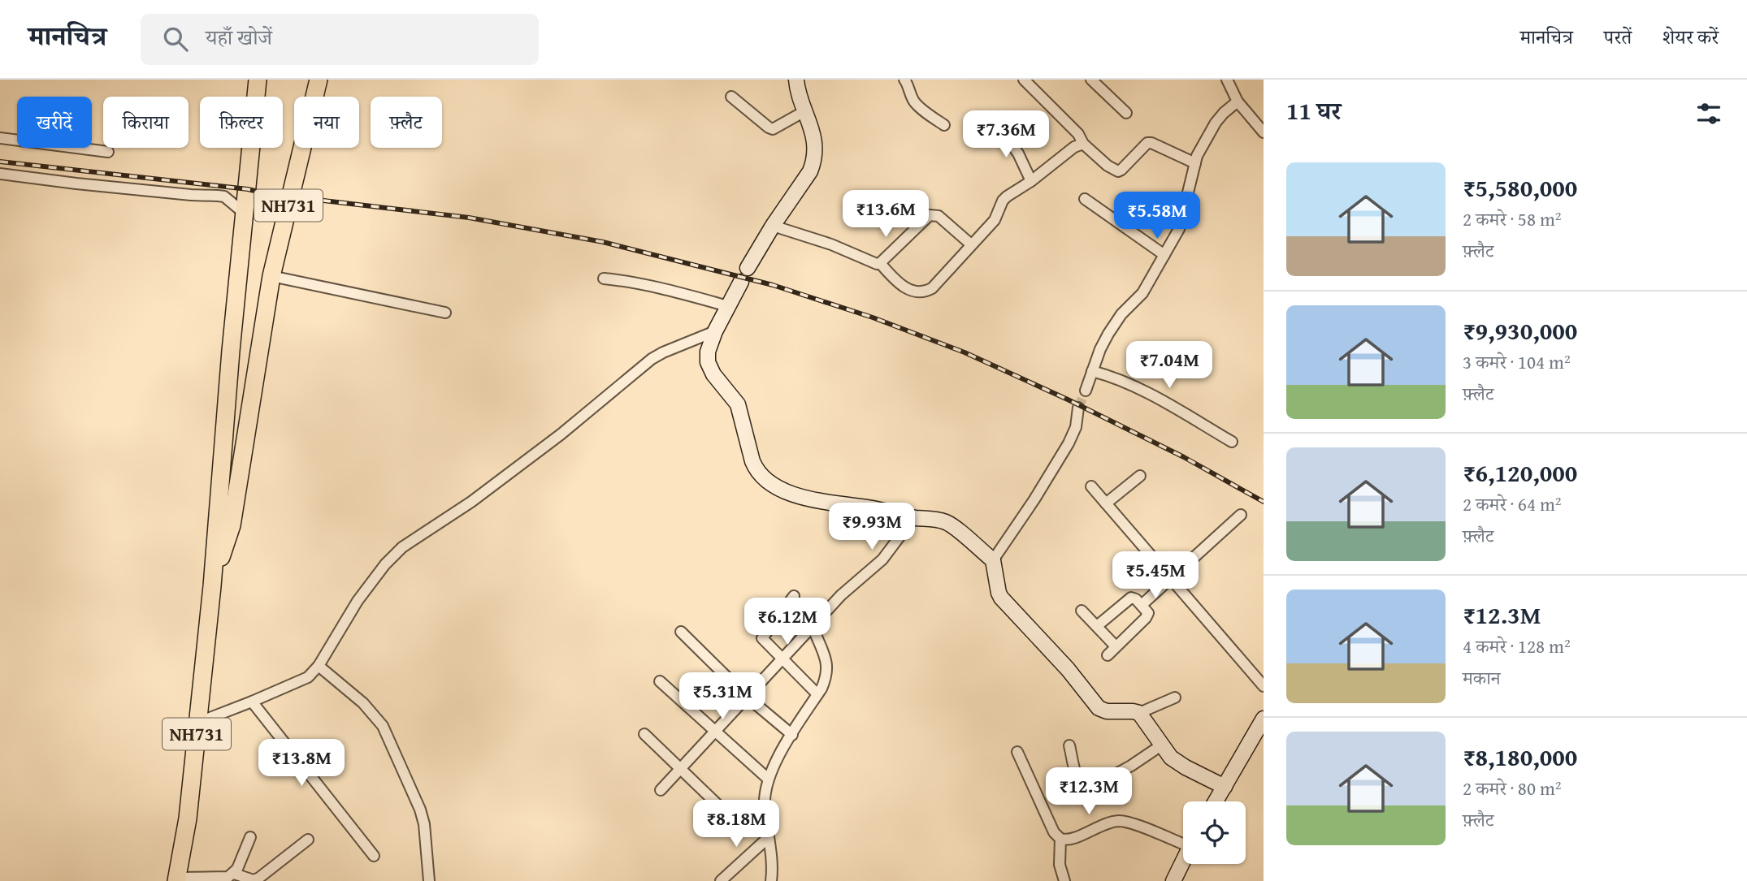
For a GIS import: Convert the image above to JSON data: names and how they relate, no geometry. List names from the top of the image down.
{
  "streets": {
    "highway": ["NH731"]
  },
  "page": {
    "header": "मानचित्र",
    "search": "यहाँ खोजें",
    "nav": ["मानचित्र", "परतें", "शेयर करें"],
    "heading": "11 घर",
    "chip": [
      "खरीदें",
      "किराया",
      "फ़िल्टर",
      "नया",
      "फ़्लैट"
    ],
    "price": [
      "₹7.36M",
      "₹13.6M",
      "₹5.58M",
      "₹7.04M",
      "₹9.93M",
      "₹5.45M",
      "₹6.12M",
      "₹5.31M",
      "₹13.8M",
      "₹12.3M",
      "₹8.18M"
    ],
    "list": [
      {
        "name": "₹5,580,000",
        "note": "2 कमरे · 58 m² · फ़्लैट"
      },
      {
        "name": "₹9,930,000",
        "note": "3 कमरे · 104 m² · फ़्लैट"
      },
      {
        "name": "₹6,120,000",
        "note": "2 कमरे · 64 m² · फ़्लैट"
      },
      {
        "name": "₹12.3M",
        "note": "4 कमरे · 128 m² · मकान"
      },
      {
        "name": "₹8,180,000",
        "note": "2 कमरे · 80 m² · फ़्लैट"
      }
    ]
  }
}
